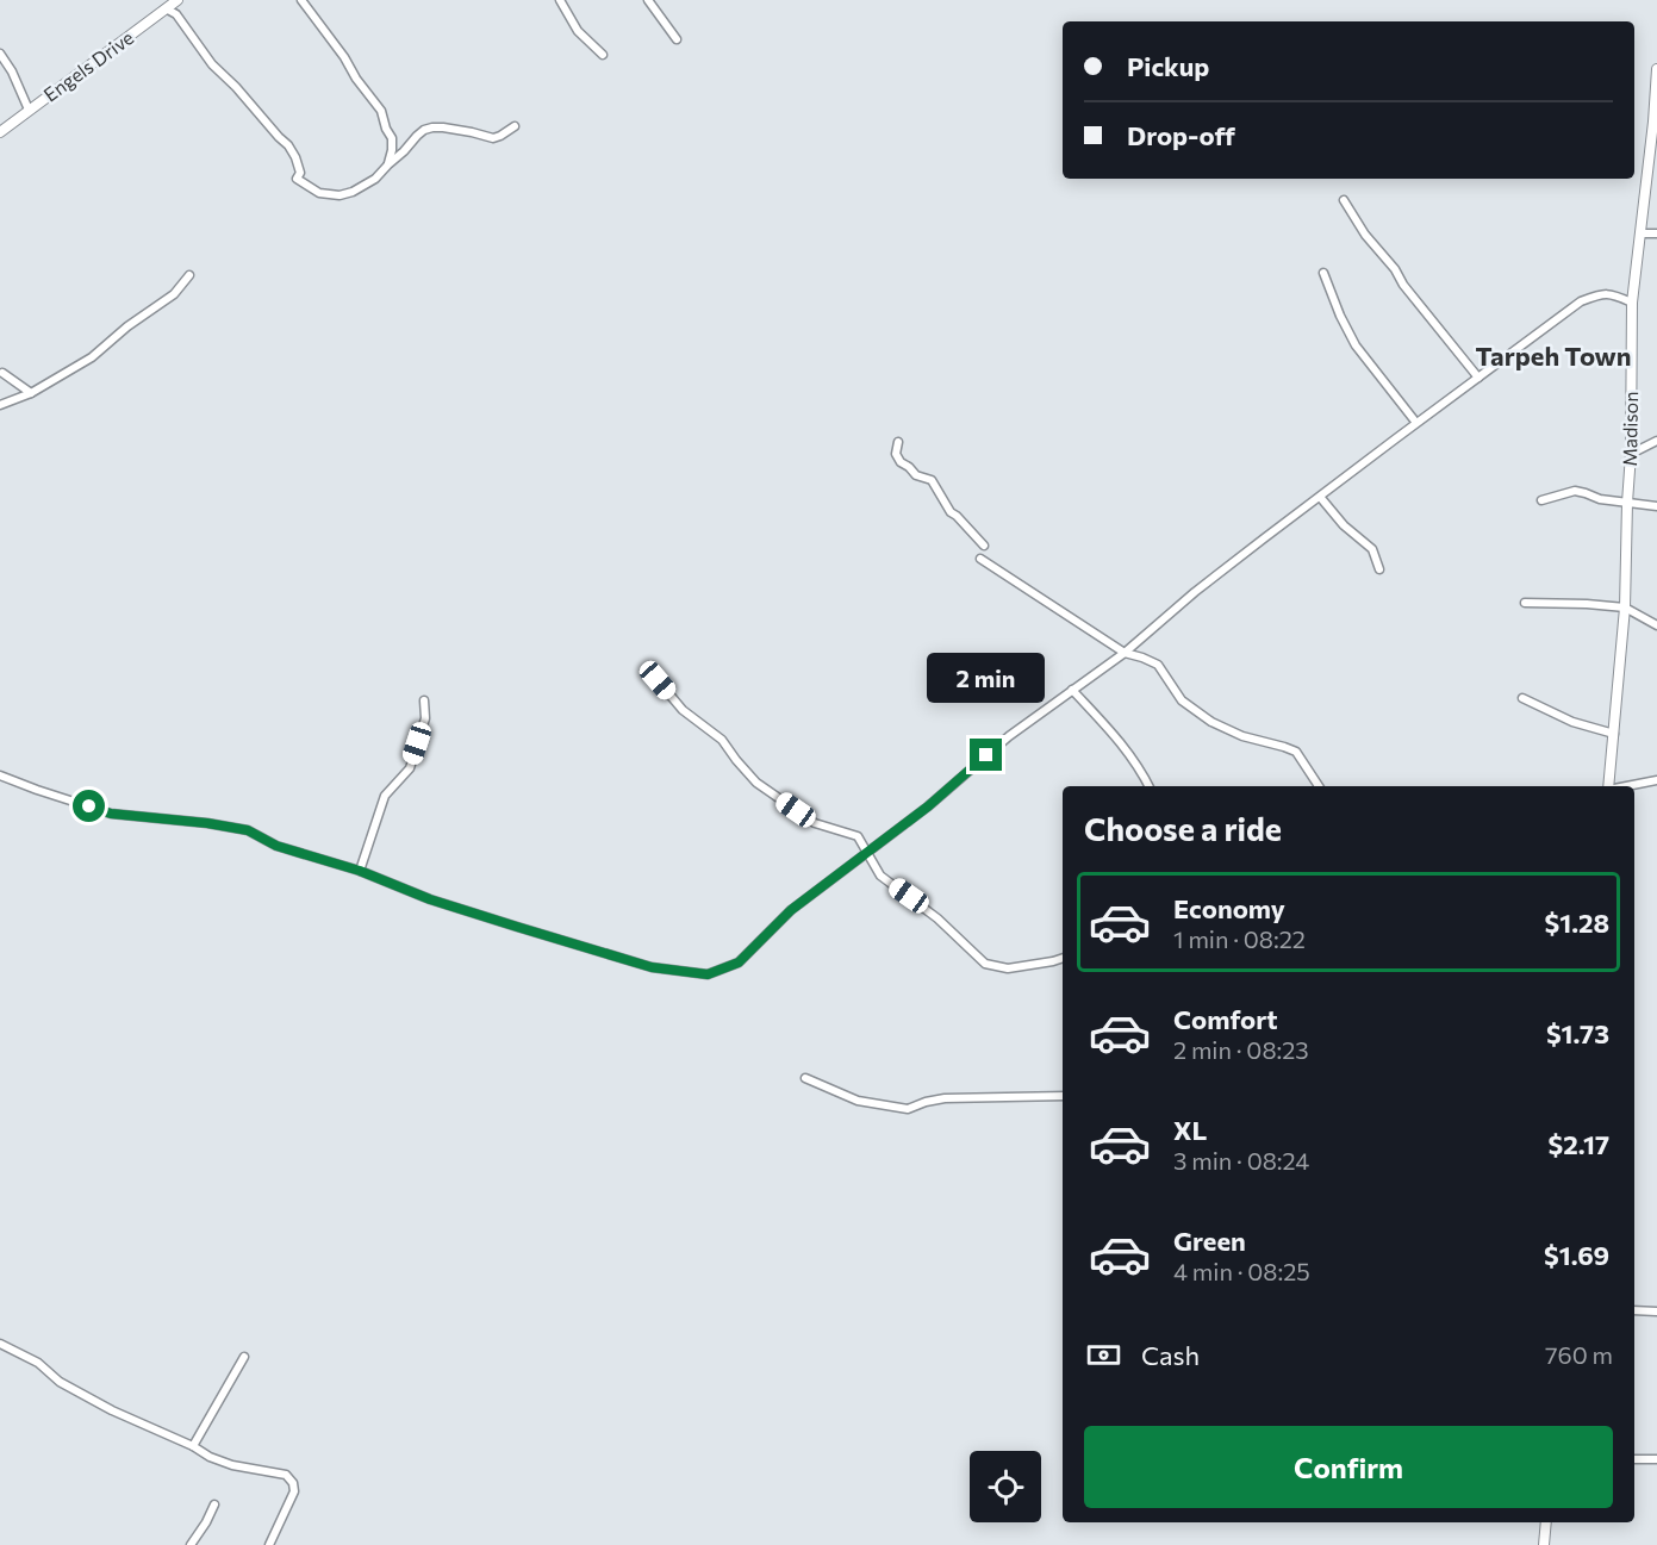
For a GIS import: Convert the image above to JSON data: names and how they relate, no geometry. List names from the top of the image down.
{
  "streets": {
    "street": ["Engels Drive", "Madison"]
  },
  "districts": ["Tarpeh Town"],
  "page": {
    "banner": ["Pickup", "Drop-off"],
    "bubble": "2 min",
    "heading": "Choose a ride",
    "list": [
      {
        "name": "Economy",
        "note": "1 min · 08:22",
        "value": "$1.28"
      },
      {
        "name": "Comfort",
        "note": "2 min · 08:23",
        "value": "$1.73"
      },
      {
        "name": "XL",
        "note": "3 min · 08:24",
        "value": "$2.17"
      },
      {
        "name": "Green",
        "note": "4 min · 08:25",
        "value": "$1.69"
      }
    ],
    "pay": ["Cash", "760 m"],
    "buttons": "Confirm"
  }
}
